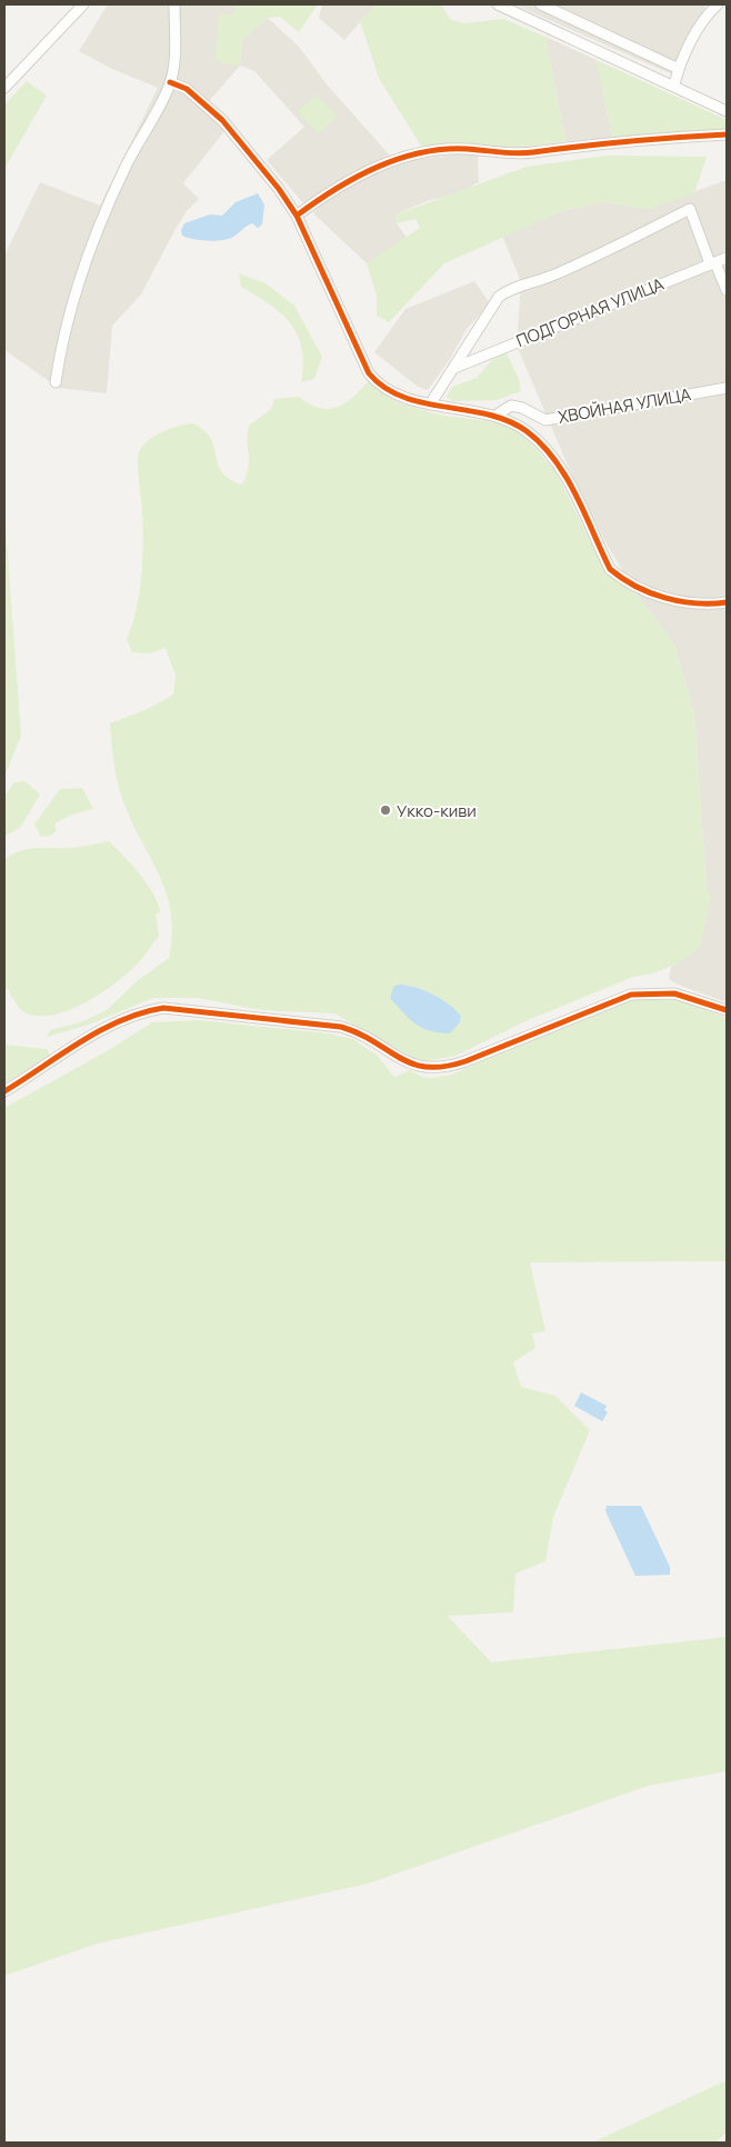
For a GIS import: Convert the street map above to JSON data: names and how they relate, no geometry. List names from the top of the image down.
{
  "streets": {
    "street": ["ПОДГОРНАЯ УЛИЦА", "ХВОЙНАЯ УЛИЦА"]
  },
  "places": ["Укко-киви"]
}
